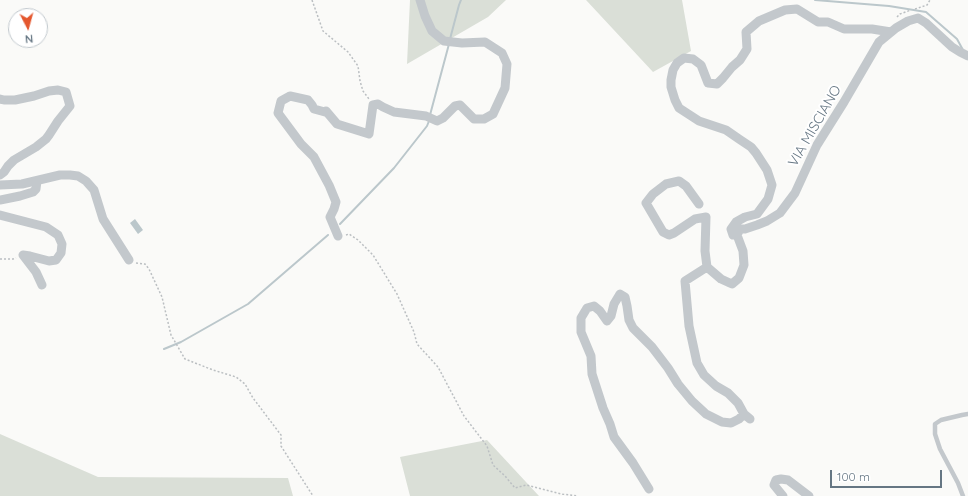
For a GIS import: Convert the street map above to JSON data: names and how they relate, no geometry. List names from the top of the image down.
{
  "streets": {
    "street": ["VIA MISCIANO"]
  },
  "scale_bar": "100 m",
  "north": "bottom"
}
